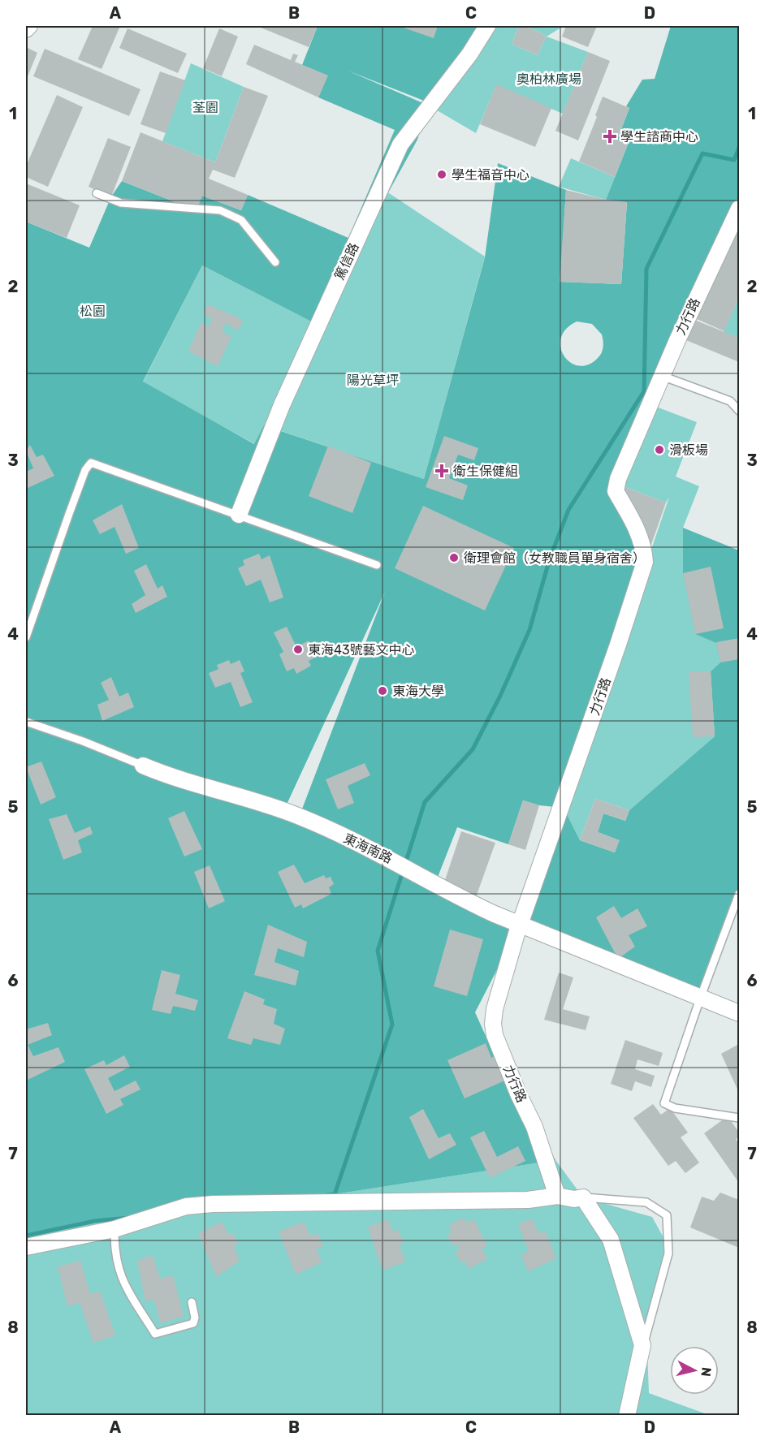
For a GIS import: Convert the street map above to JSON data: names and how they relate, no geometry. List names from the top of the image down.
{
  "streets": {
    "street": ["篤信路", "力行路", "東海南路"]
  },
  "crossings": [
    ["力行路", "東海南路"]
  ],
  "parks": [
    "奧柏林廣場",
    "荃園",
    "松園",
    "陽光草坪"
  ],
  "places": {
    "health": ["學生諮商中心", "衛生保健組"],
    "other": [
      "學生福音中心",
      "滑板場",
      "衛理會館（女教職員單身宿舍）",
      "東海43號藝文中心",
      "東海大學"
    ]
  },
  "north": "right",
  "grid": {
    "columns": [
      "A",
      "B",
      "C",
      "D"
    ],
    "rows": [
      "1",
      "2",
      "3",
      "4",
      "5",
      "6",
      "7",
      "8"
    ]
  }
}
